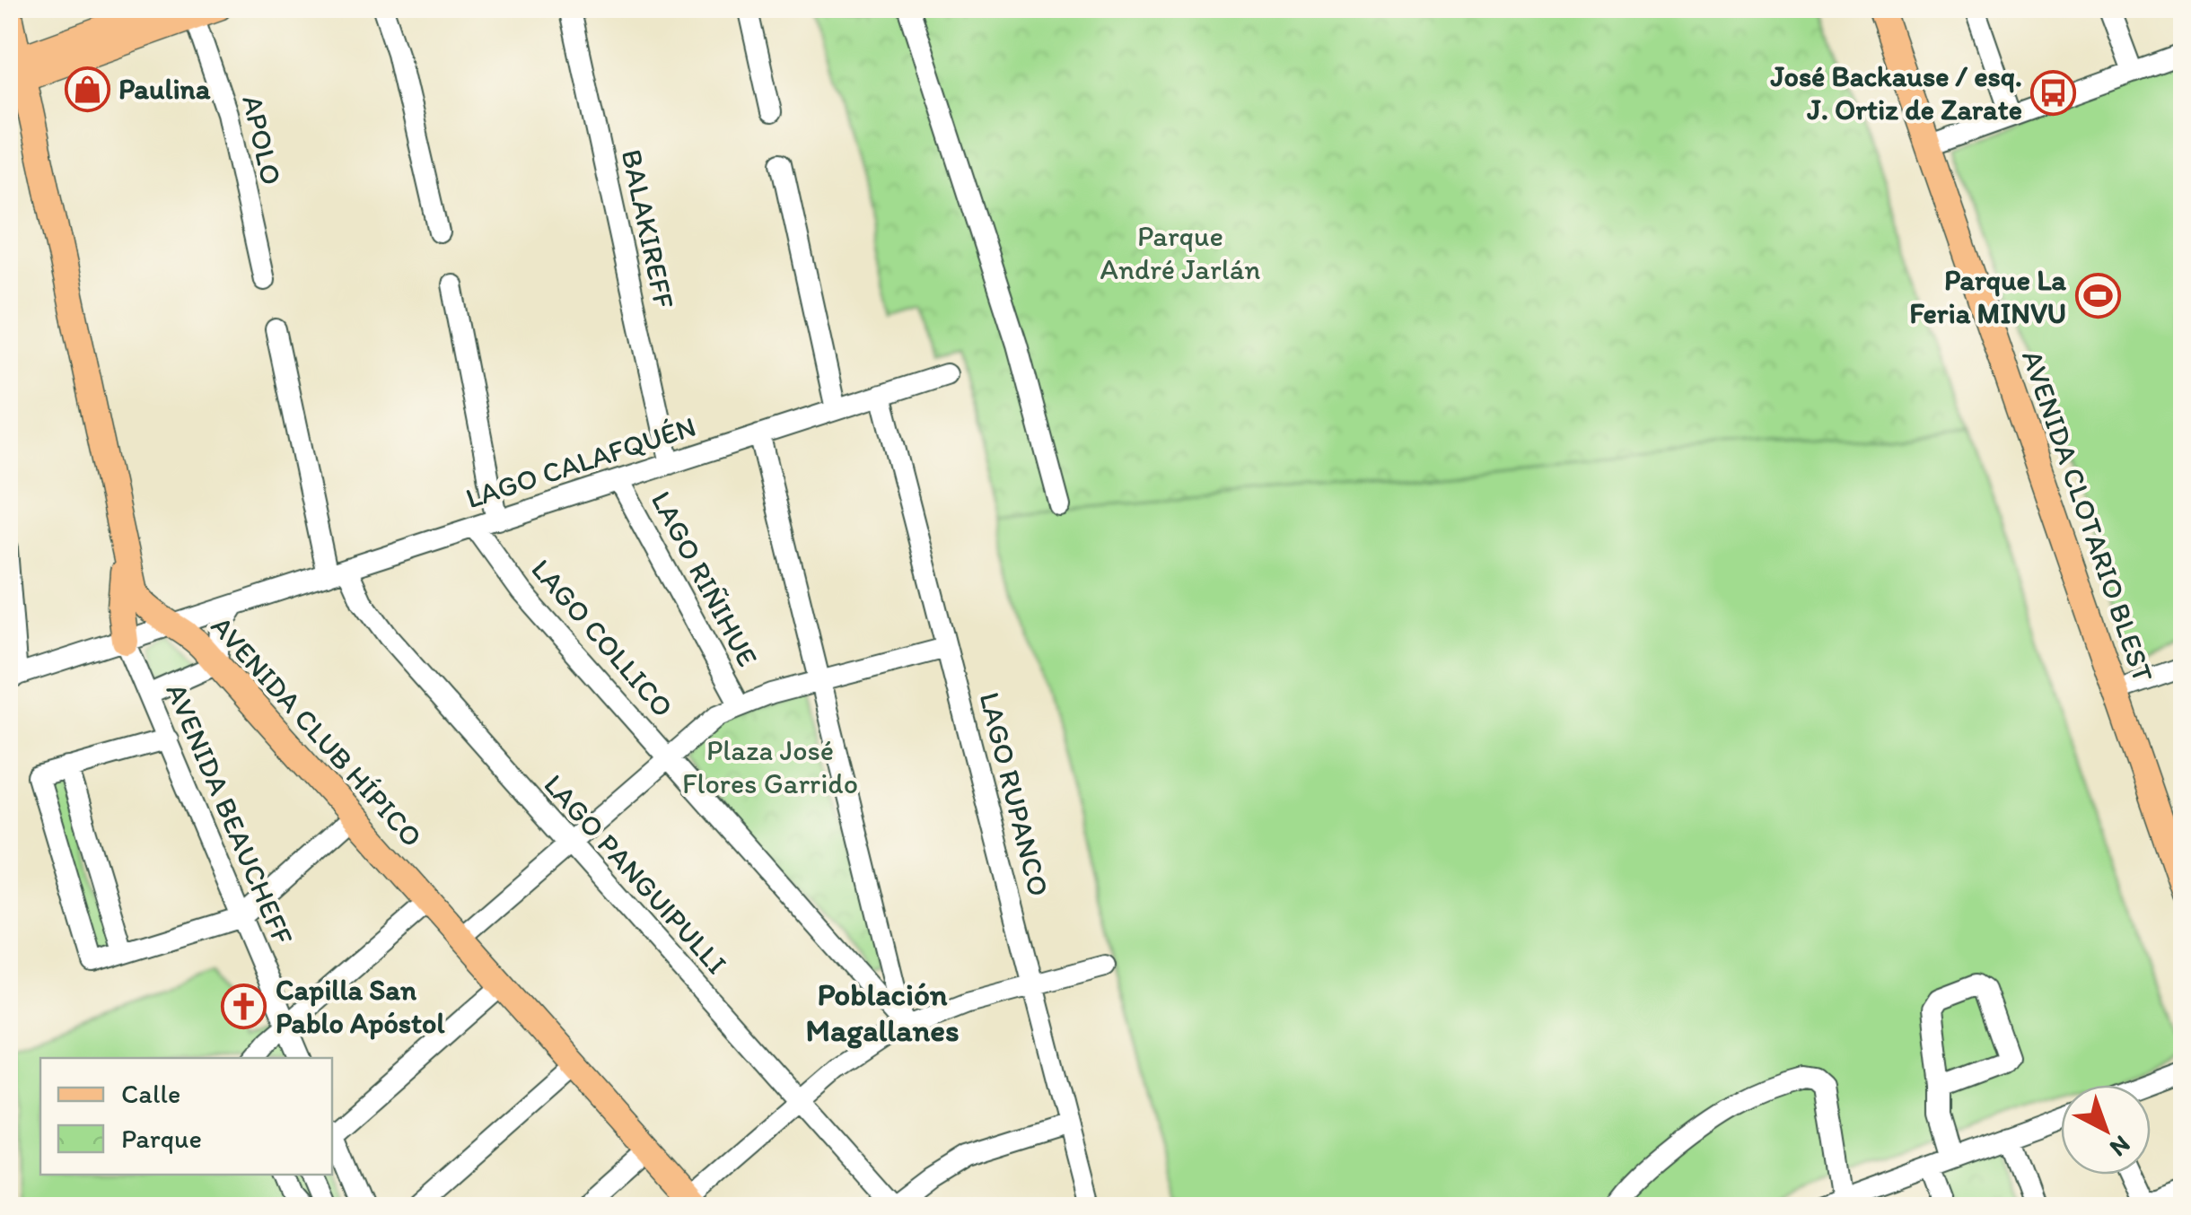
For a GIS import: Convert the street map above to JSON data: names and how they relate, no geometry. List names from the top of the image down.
{
  "streets": {
    "main road": ["AVENIDA CLOTARIO BLEST", "AVENIDA CLUB HÍPICO"],
    "street": [
      "APOLO",
      "BALAKIREFF",
      "LAGO CALAFQUÉN",
      "LAGO RIÑIHUE",
      "LAGO COLLICO",
      "LAGO RUPANCO",
      "AVENIDA BEAUCHEFF",
      "LAGO PANGUIPULLI"
    ]
  },
  "crossings": [
    ["BALAKIREFF", "LAGO CALAFQUÉN"],
    ["LAGO CALAFQUÉN", "LAGO RIÑIHUE"],
    ["LAGO CALAFQUÉN", "LAGO COLLICO"],
    ["LAGO CALAFQUÉN", "AVENIDA CLUB HÍPICO"],
    ["LAGO CALAFQUÉN", "LAGO RUPANCO"],
    ["LAGO CALAFQUÉN", "AVENIDA BEAUCHEFF"],
    ["LAGO CALAFQUÉN", "LAGO PANGUIPULLI"]
  ],
  "districts": ["Población Magallanes"],
  "parks": ["Parque André Jarlán", "Plaza José Flores Garrido"],
  "places": {
    "shop": ["Paulina"],
    "bus stop": ["José Backause / esq. J. Ortiz de Zarate"],
    "sports": ["Parque La Feria MINVU"],
    "church": ["Capilla San Pablo Apóstol"]
  },
  "legend": ["Calle", "Parque"],
  "north": "bottom right"
}
